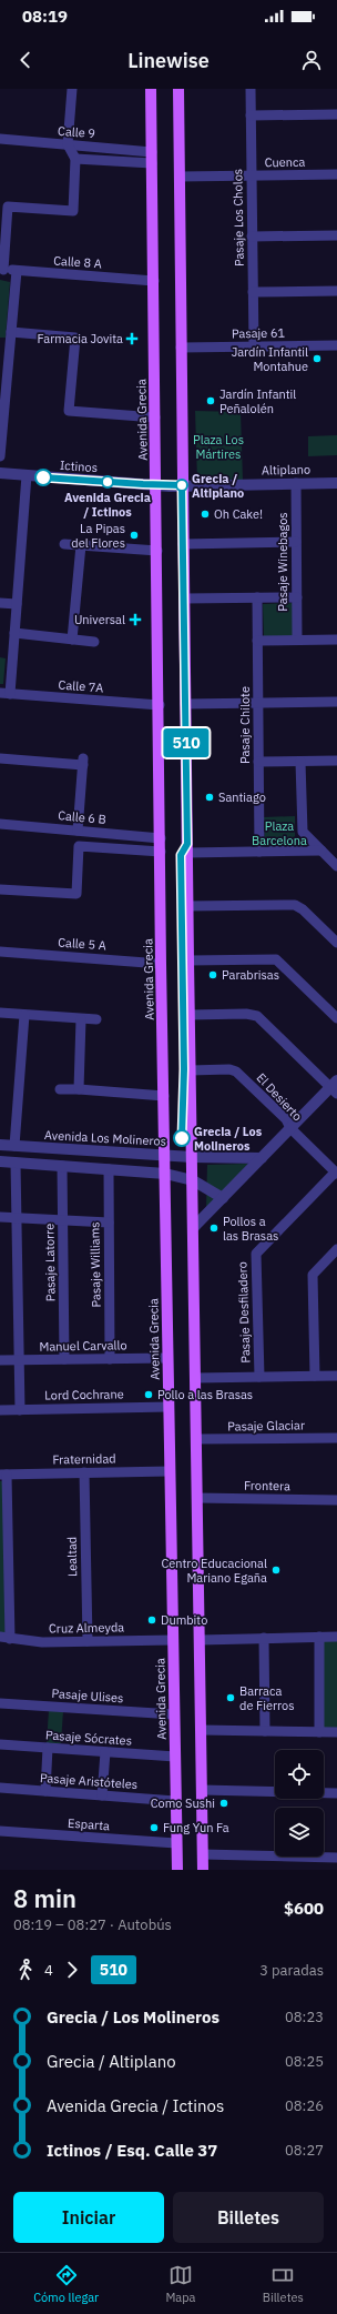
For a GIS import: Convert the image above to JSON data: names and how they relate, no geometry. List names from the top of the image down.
{
  "streets": {
    "main road": ["Avenida Grecia"],
    "street": [
      "Calle 9",
      "Cuenca",
      "Pasaje Los Cholos",
      "Calle 8 A",
      "Pasaje 61",
      "Ictinos",
      "Altiplano",
      "Pasaje Winebagos",
      "Calle 7A",
      "Pasaje Chilote",
      "Calle 6 B",
      "Calle 5 A",
      "El Desierto",
      "Avenida Los Molineros",
      "Pasaje Latorre",
      "Pasaje Williams",
      "Pasaje Desfiladero",
      "Manuel Carvallo",
      "Lord Cochrane",
      "Pasaje Glaciar",
      "Fraternidad",
      "Frontera",
      "Lealtad",
      "Cruz Almeyda",
      "Pasaje Ulises",
      "Pasaje Sócrates",
      "Pasaje Aristóteles",
      "Esparta"
    ]
  },
  "crossings": [
    ["Calle 9", "Avenida Grecia"],
    ["Cuenca", "Pasaje Los Cholos"],
    ["Pasaje Los Cholos", "Pasaje 61"],
    ["Calle 8 A", "Avenida Grecia"],
    ["Avenida Grecia", "Ictinos"],
    ["Avenida Grecia", "Altiplano"],
    ["Avenida Grecia", "Calle 7A"],
    ["Avenida Grecia", "Calle 6 B"],
    ["Avenida Grecia", "Calle 5 A"],
    ["Avenida Grecia", "Avenida Los Molineros"],
    ["Avenida Grecia", "Manuel Carvallo"],
    ["Avenida Grecia", "Lord Cochrane"],
    ["Avenida Grecia", "Fraternidad"],
    ["Avenida Grecia", "Cruz Almeyda"],
    ["Avenida Grecia", "Pasaje Ulises"],
    ["Avenida Grecia", "Pasaje Sócrates"],
    ["Avenida Grecia", "Pasaje Aristóteles"],
    ["Avenida Grecia", "Esparta"],
    ["Ictinos", "Altiplano"],
    ["Altiplano", "Pasaje Winebagos"],
    ["El Desierto", "Pasaje Desfiladero"],
    ["Pasaje Latorre", "Manuel Carvallo"],
    ["Pasaje Williams", "Manuel Carvallo"],
    ["Fraternidad", "Lealtad"],
    ["Lealtad", "Cruz Almeyda"]
  ],
  "parks": ["Plaza Los Mártires", "Plaza Barcelona"],
  "places": {
    "health": ["Farmacia Jovita", "Universal"],
    "other": [
      "Jardín Infantil Montahue",
      "Jardín Infantil Peñalolén",
      "Avenida Grecia / Ictinos",
      "Grecia / Altiplano",
      "Oh Cake!",
      "La Pipas del Flores",
      "Santiago",
      "Parabrisas",
      "Grecia / Los Molineros",
      "Pollos a las Brasas",
      "Pollo a las Brasas",
      "Centro Educacional Mariano Egaña",
      "Dumbito",
      "Barraca de Fierros",
      "Como Sushi",
      "Fung Yun Fa"
    ]
  },
  "lines": ["bus line 510"],
  "page": {
    "status": "08:19",
    "header": "Linewise",
    "on_map": "510",
    "heading": ["8 min", "08:19 – 08:27 · Autobús", "$600"],
    "legs": ["4", "510", "3 paradas"],
    "list": [
      {
        "name": "Grecia / Los Molineros",
        "value": "08:23"
      },
      {
        "name": "Grecia / Altiplano",
        "value": "08:25"
      },
      {
        "name": "Avenida Grecia / Ictinos",
        "value": "08:26"
      },
      {
        "name": "Ictinos / Esq. Calle 37",
        "value": "08:27"
      }
    ],
    "buttons": ["Iniciar", "Billetes"],
    "tabs": ["Cómo llegar", "Mapa", "Billetes"]
  }
}
